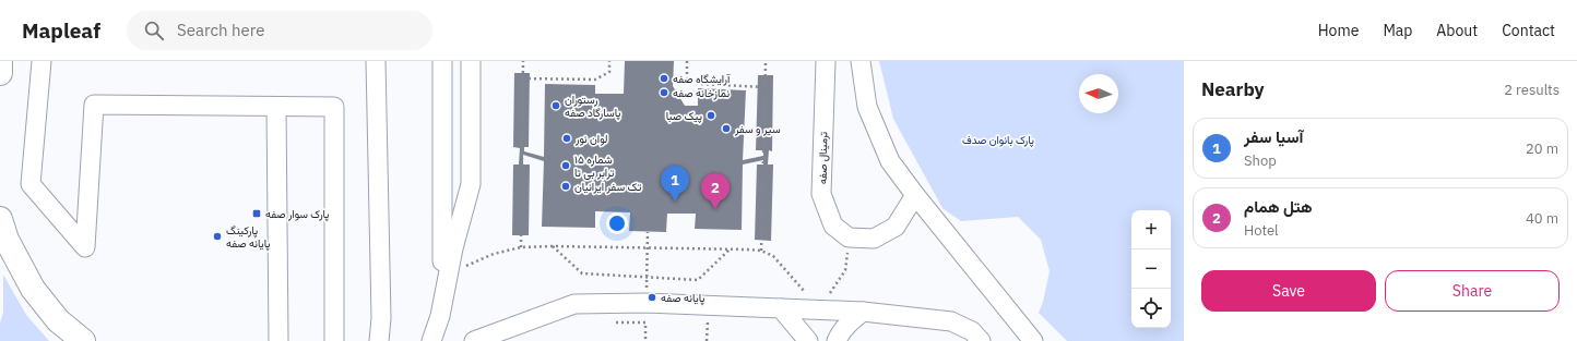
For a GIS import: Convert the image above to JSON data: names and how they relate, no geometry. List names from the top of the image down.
{
  "streets": {
    "street": ["ترمینال صفه"]
  },
  "parks": ["پارک بانوان صدف"],
  "places": {
    "other": [
      "آرایشگاه صفه",
      "نمازخانه صفه",
      "رستوران پاسارگاد صفه",
      "پیک صبا",
      "سیر و سفر",
      "لوان نور",
      "شماره ۱۵ ترابر بی تا",
      "تک سفر ایرانیان",
      "پارکینگ پایانه صفه",
      "پایانه صفه"
    ],
    "transit": ["پارک سوار صفه"]
  },
  "north": "left",
  "page": {
    "header": "Mapleaf",
    "search": "Search here",
    "nav": [
      "Home",
      "Map",
      "About",
      "Contact"
    ],
    "heading": ["Nearby", "2 results"],
    "list": [
      {
        "mark": "1",
        "name": "آسیا سفر",
        "note": "Shop",
        "value": "20 m"
      },
      {
        "mark": "2",
        "name": "هتل همام",
        "note": "Hotel",
        "value": "40 m"
      }
    ],
    "pins": ["1", "2"],
    "map_buttons": ["+", "−"],
    "buttons": ["Save", "Share"]
  }
}
